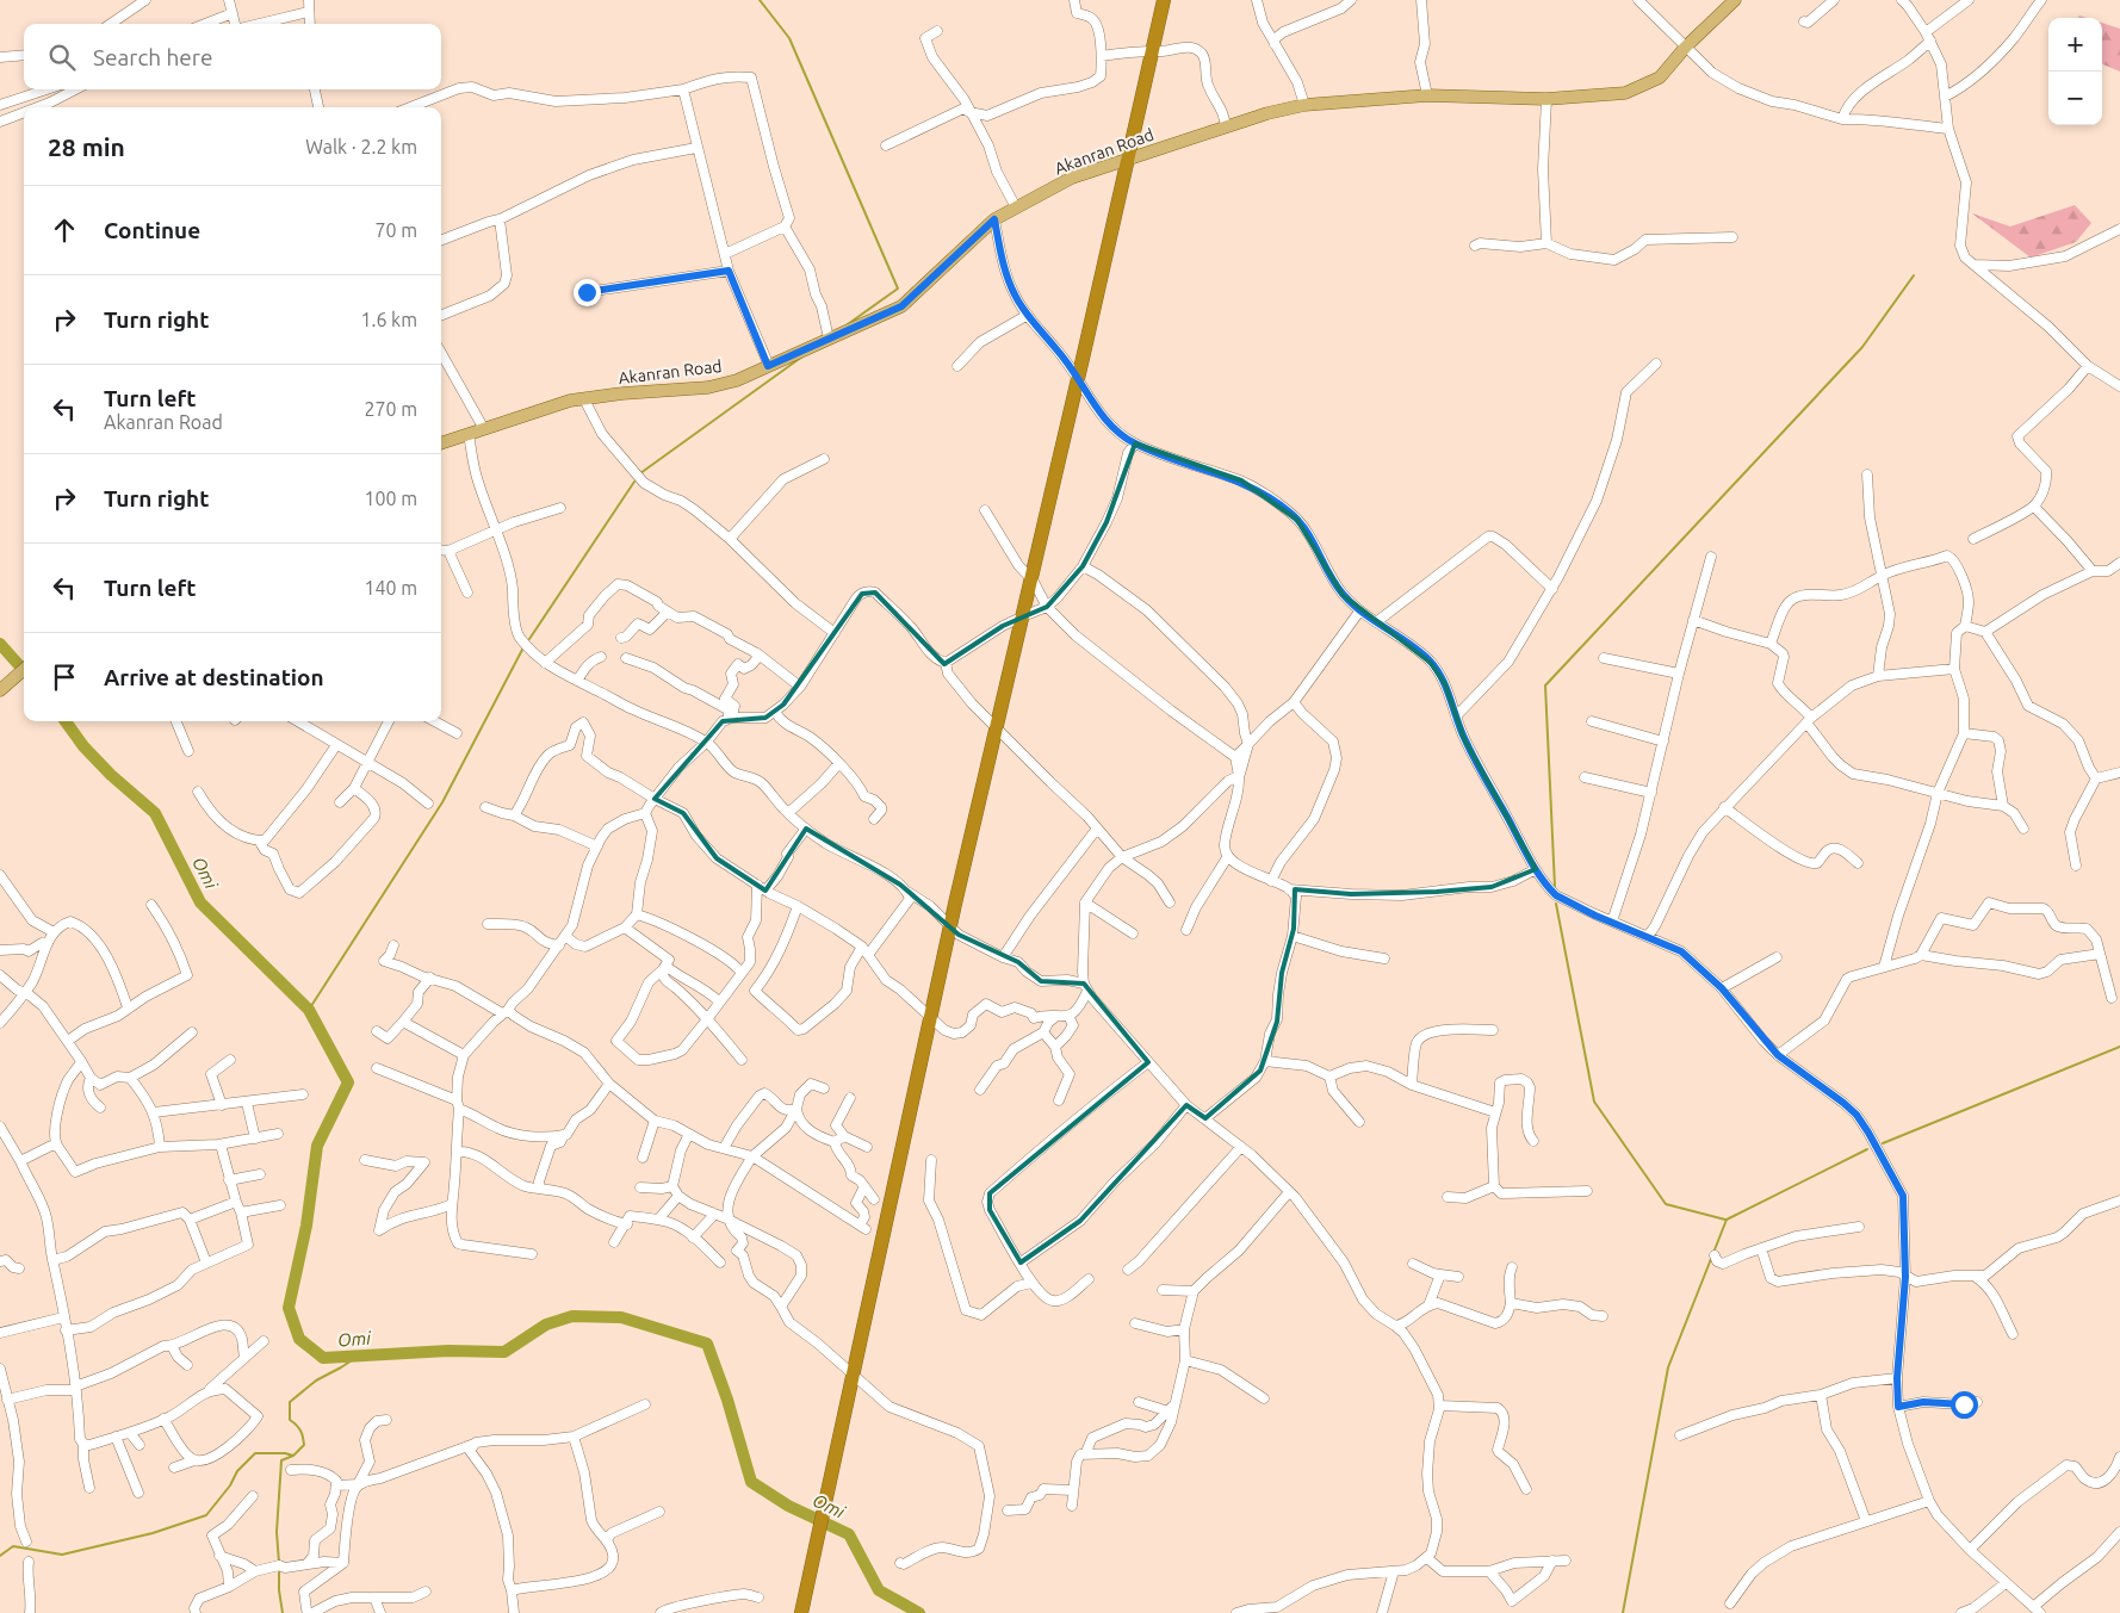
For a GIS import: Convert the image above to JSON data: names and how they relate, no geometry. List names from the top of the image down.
{
  "streets": {
    "main road": ["Akanran Road"]
  },
  "water": ["Omi"],
  "page": {
    "map_buttons": ["+", "−"],
    "search": "Search here",
    "heading": ["28 min", "Walk · 2.2 km"],
    "list": [
      ["Continue", "70 m"],
      ["Turn right", "1.6 km"],
      ["Turn left", "Akanran Road", "270 m"],
      ["Turn right", "100 m"],
      ["Turn left", "140 m"],
      "Arrive at destination"
    ]
  }
}
